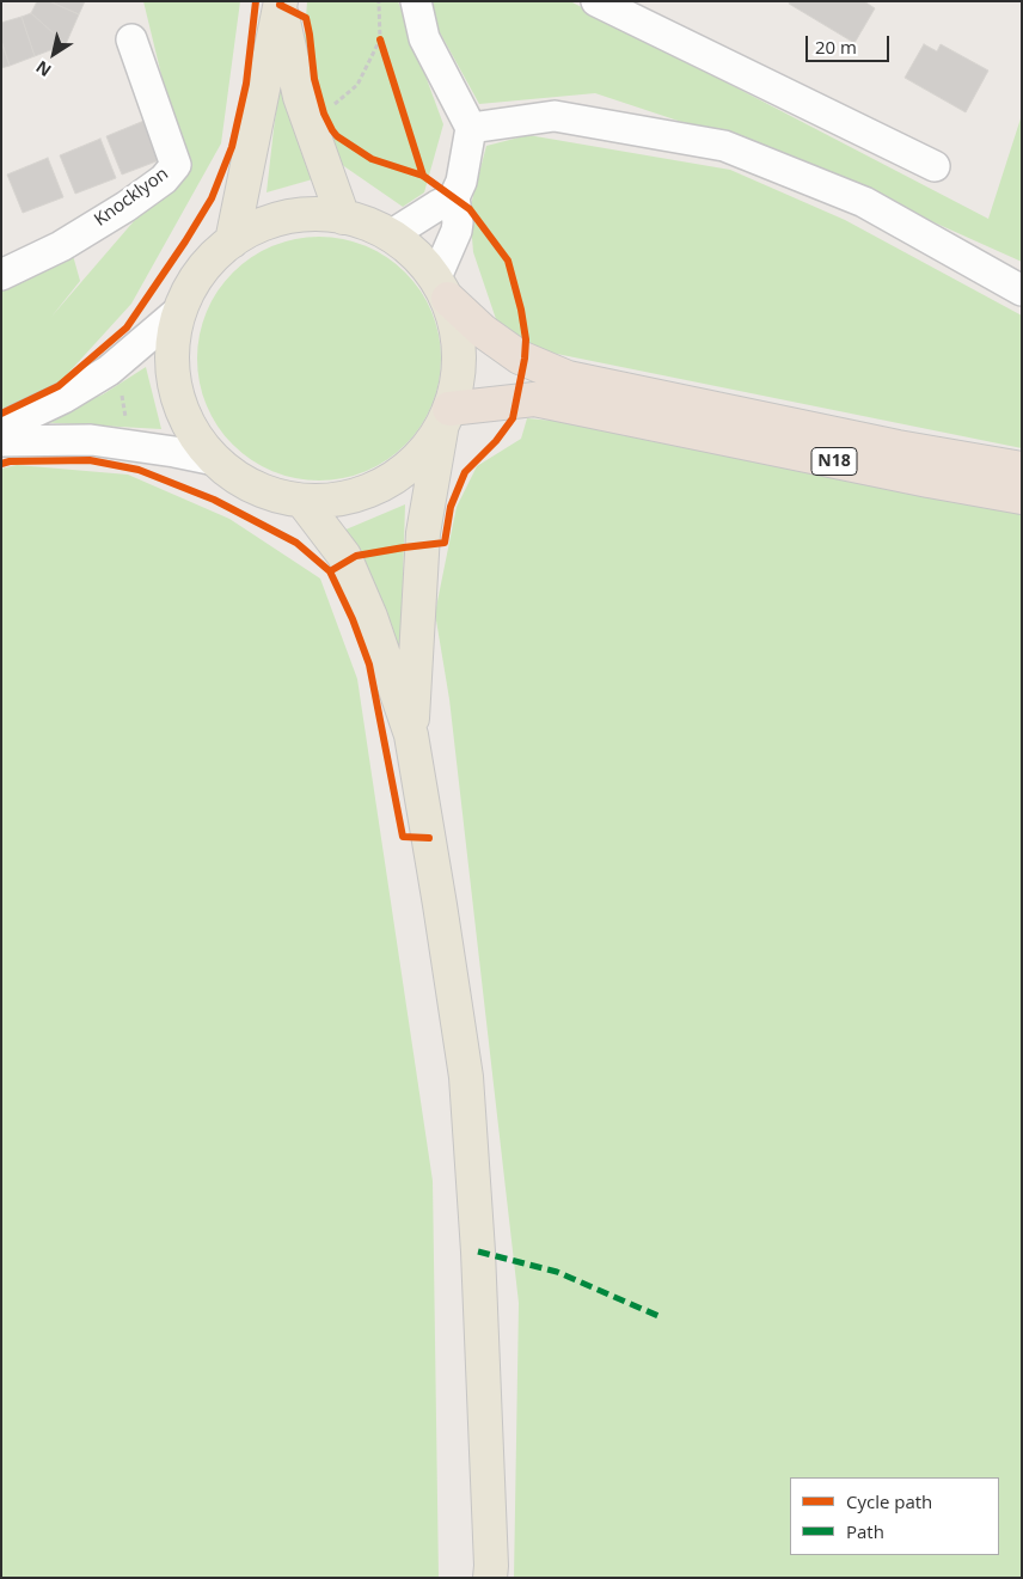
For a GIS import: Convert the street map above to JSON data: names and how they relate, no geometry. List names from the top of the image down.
{
  "streets": {
    "highway": ["N18"],
    "street": ["Knocklyon"]
  },
  "legend": ["Cycle path", "Path"],
  "scale_bar": "20 m",
  "north": "bottom left"
}
